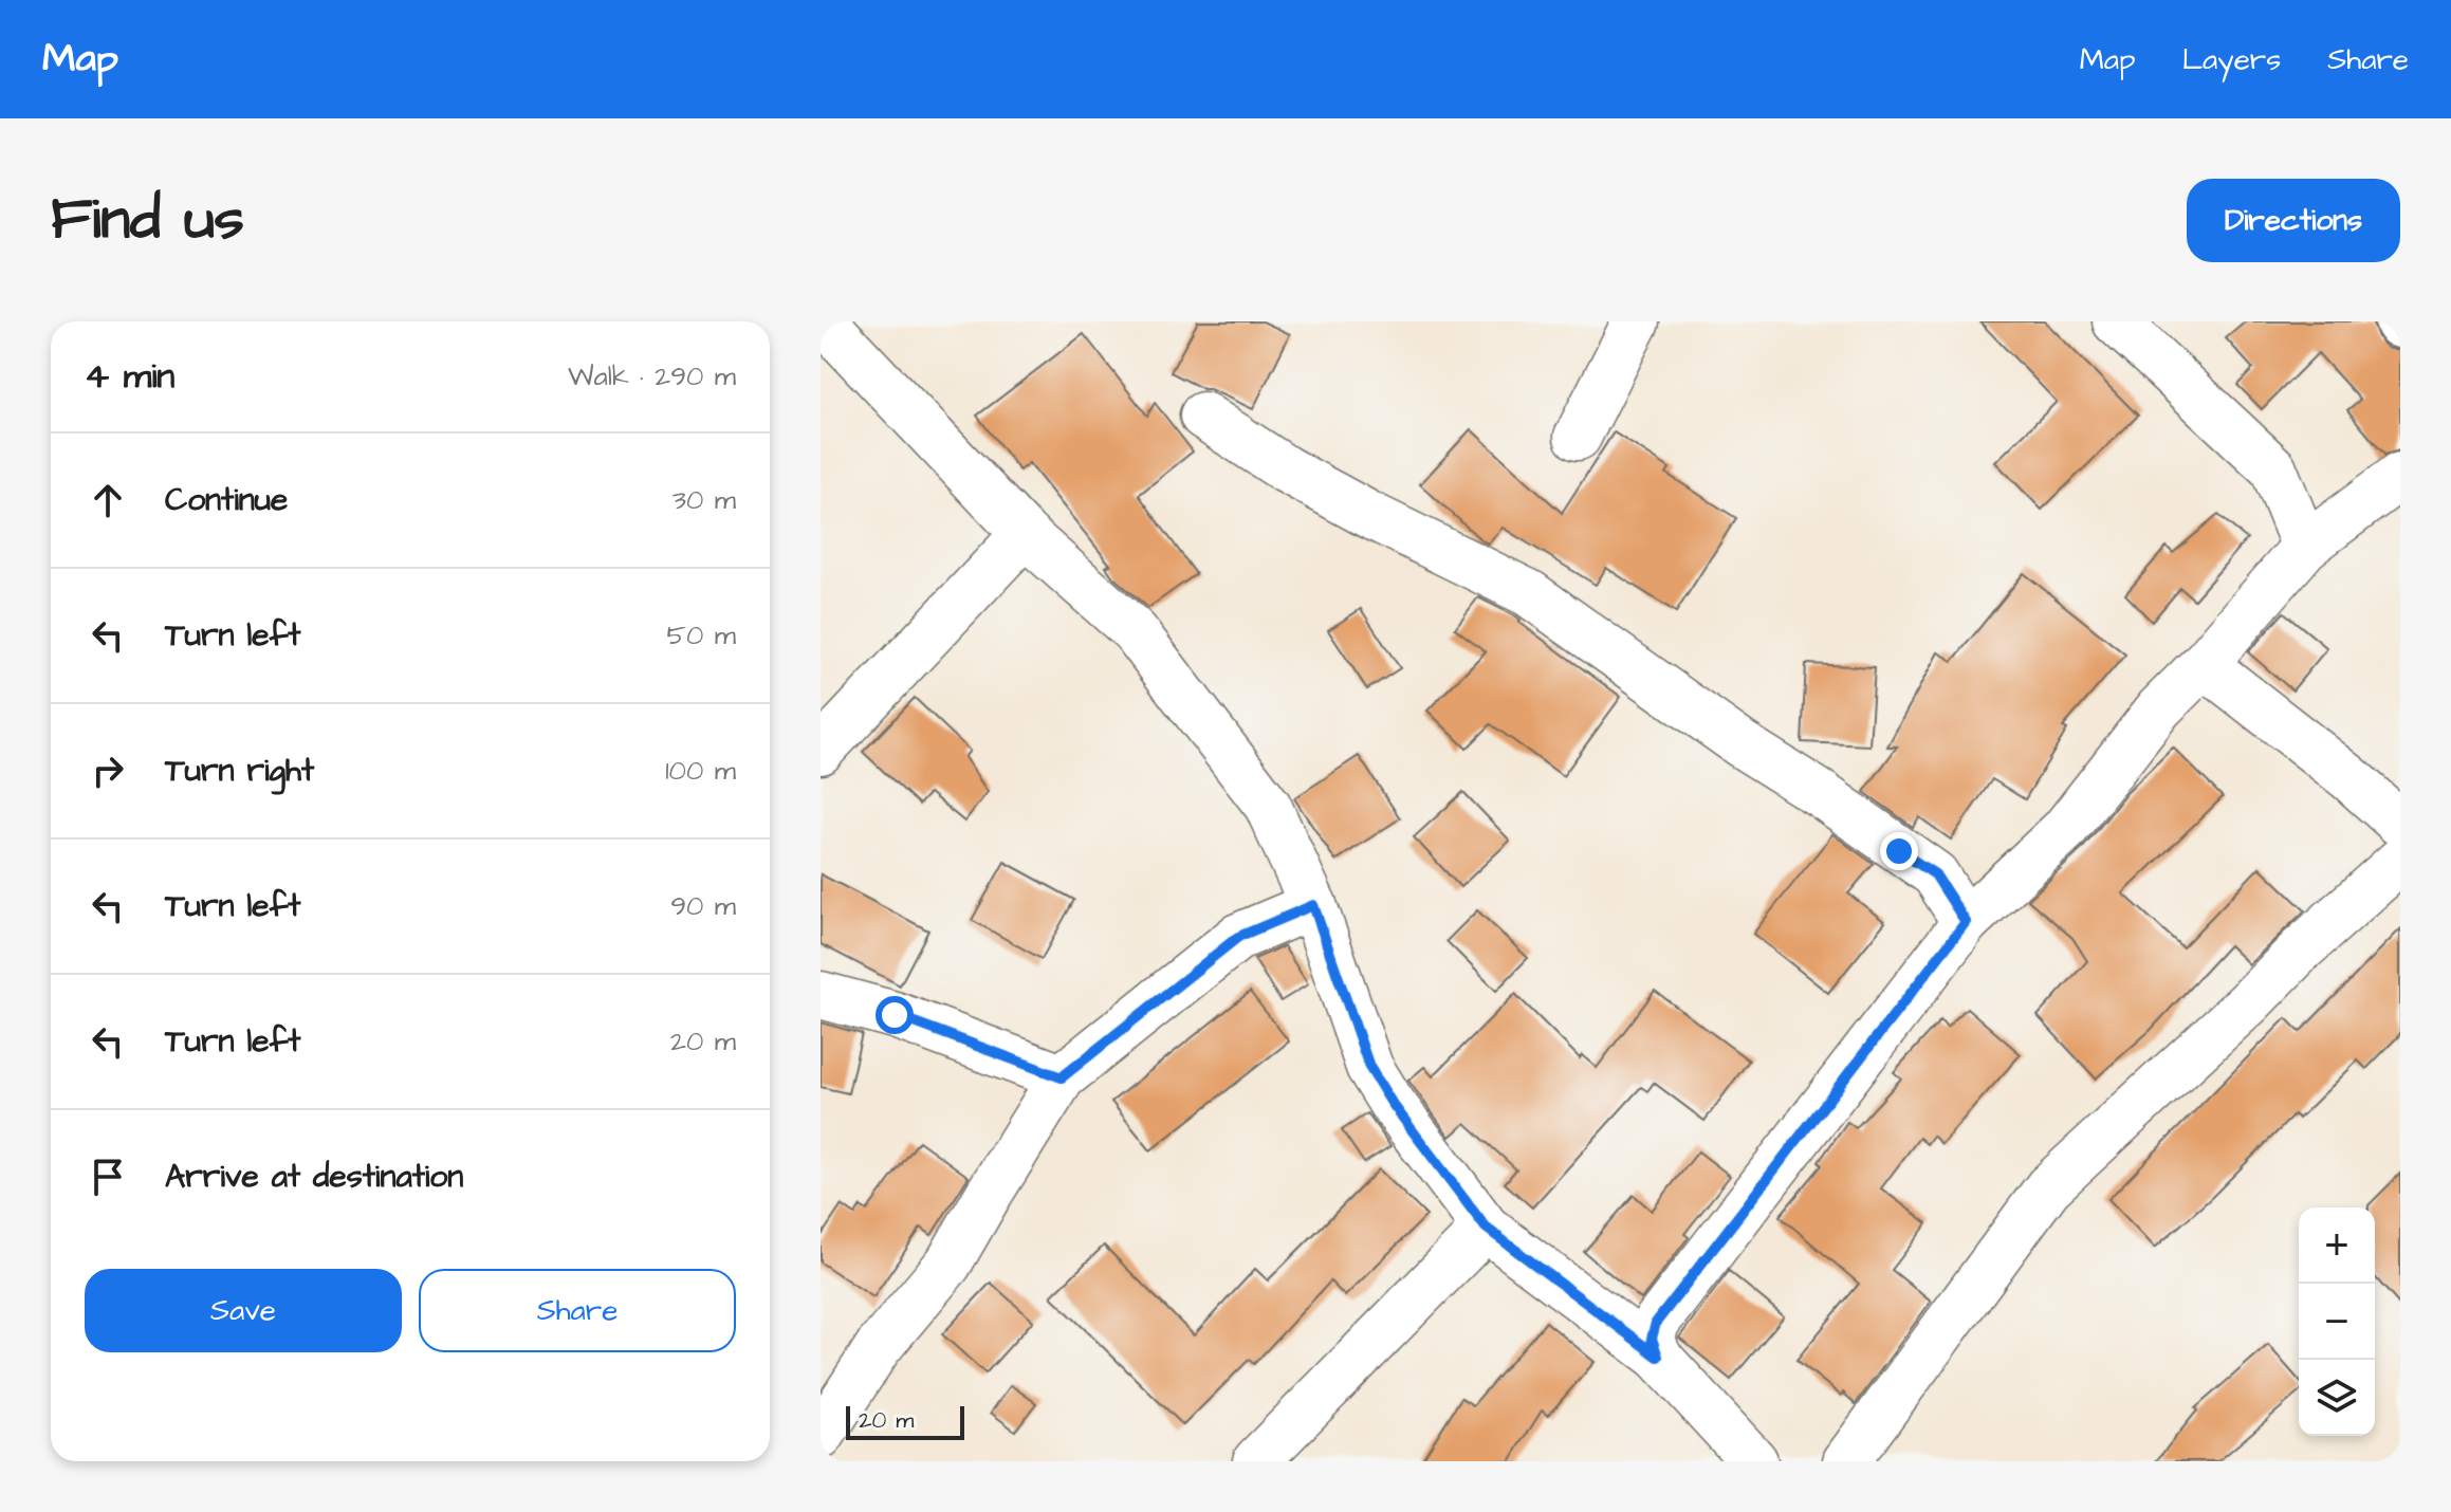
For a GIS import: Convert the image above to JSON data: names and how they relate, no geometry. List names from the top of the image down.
{
  "scale_bar": "20 m",
  "page": {
    "header": "Map",
    "nav": ["Map", "Layers", "Share"],
    "title": "Find us",
    "buttons": [
      "Directions",
      ["Save", "Share"]
    ],
    "heading": ["4 min", "Walk · 290 m"],
    "list": [
      ["Continue", "30 m"],
      ["Turn left", "50 m"],
      ["Turn right", "100 m"],
      ["Turn left", "90 m"],
      ["Turn left", "20 m"],
      "Arrive at destination"
    ],
    "map_buttons": ["+", "−"],
    "scale": "20 m"
  }
}
